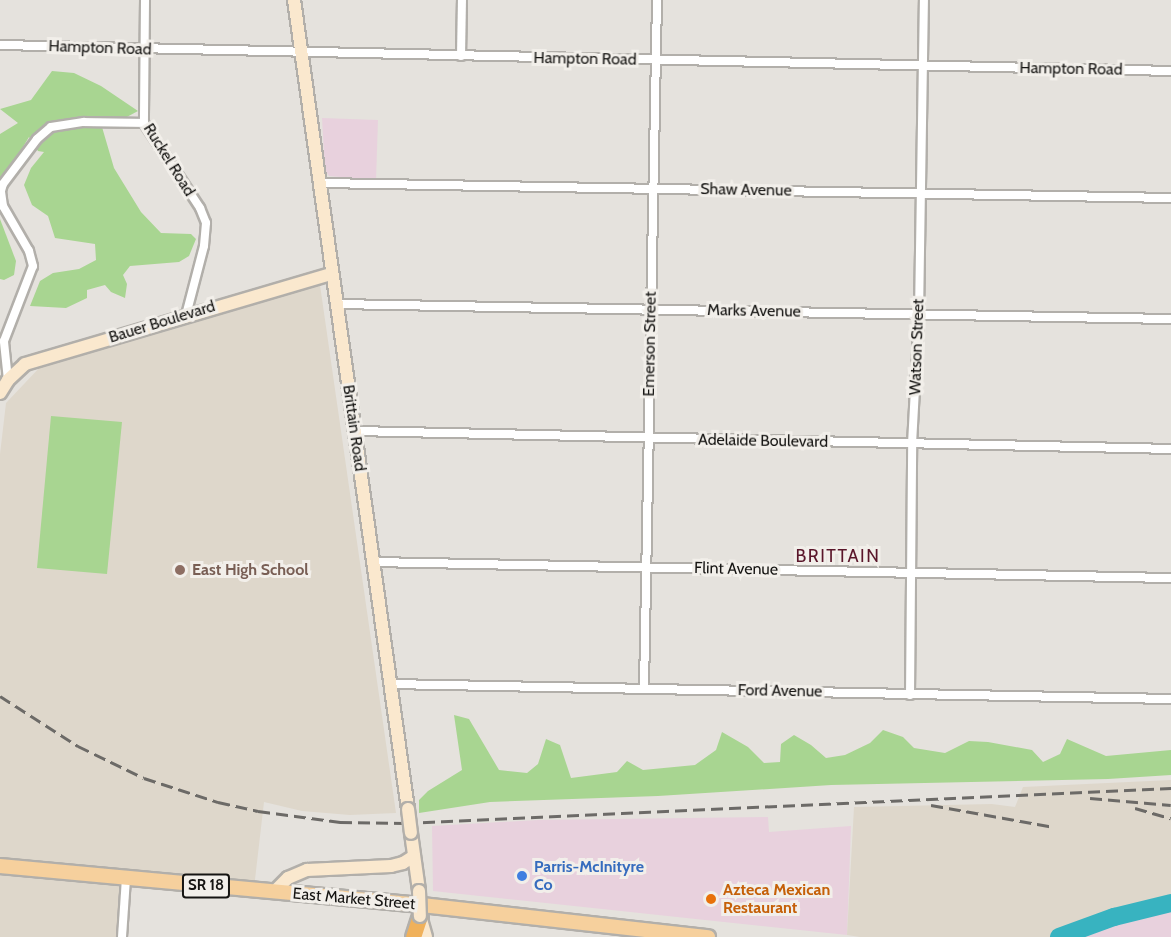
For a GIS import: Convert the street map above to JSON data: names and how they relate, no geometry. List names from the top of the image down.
{
  "streets": {
    "main road": [
      "Bauer Boulevard",
      "Brittain Road",
      "SR 18",
      "East Market Street"
    ],
    "street": [
      "Hampton Road",
      "Ruckel Road",
      "Shaw Avenue",
      "Marks Avenue",
      "Emerson Street",
      "Watson Street",
      "Adelaide Boulevard",
      "Flint Avenue",
      "Ford Avenue"
    ]
  },
  "crossings": [
    ["Hampton Road", "Ruckel Road"],
    ["Hampton Road", "Emerson Street"],
    ["Hampton Road", "Watson Street"],
    ["Hampton Road", "Brittain Road"],
    ["Ruckel Road", "Bauer Boulevard"],
    ["Shaw Avenue", "Emerson Street"],
    ["Shaw Avenue", "Watson Street"],
    ["Shaw Avenue", "Brittain Road"],
    ["Marks Avenue", "Emerson Street"],
    ["Marks Avenue", "Watson Street"],
    ["Marks Avenue", "Brittain Road"],
    ["Bauer Boulevard", "Brittain Road"],
    ["Emerson Street", "Adelaide Boulevard"],
    ["Emerson Street", "Flint Avenue"],
    ["Emerson Street", "Ford Avenue"],
    ["Watson Street", "Adelaide Boulevard"],
    ["Watson Street", "Flint Avenue"],
    ["Watson Street", "Ford Avenue"],
    ["Brittain Road", "Adelaide Boulevard"],
    ["Brittain Road", "Flint Avenue"],
    ["Brittain Road", "Ford Avenue"]
  ],
  "districts": ["BRITTAIN"],
  "places": ["East High School", "Parris-McInityre Co", "Azteca Mexican Restaurant"]
}
